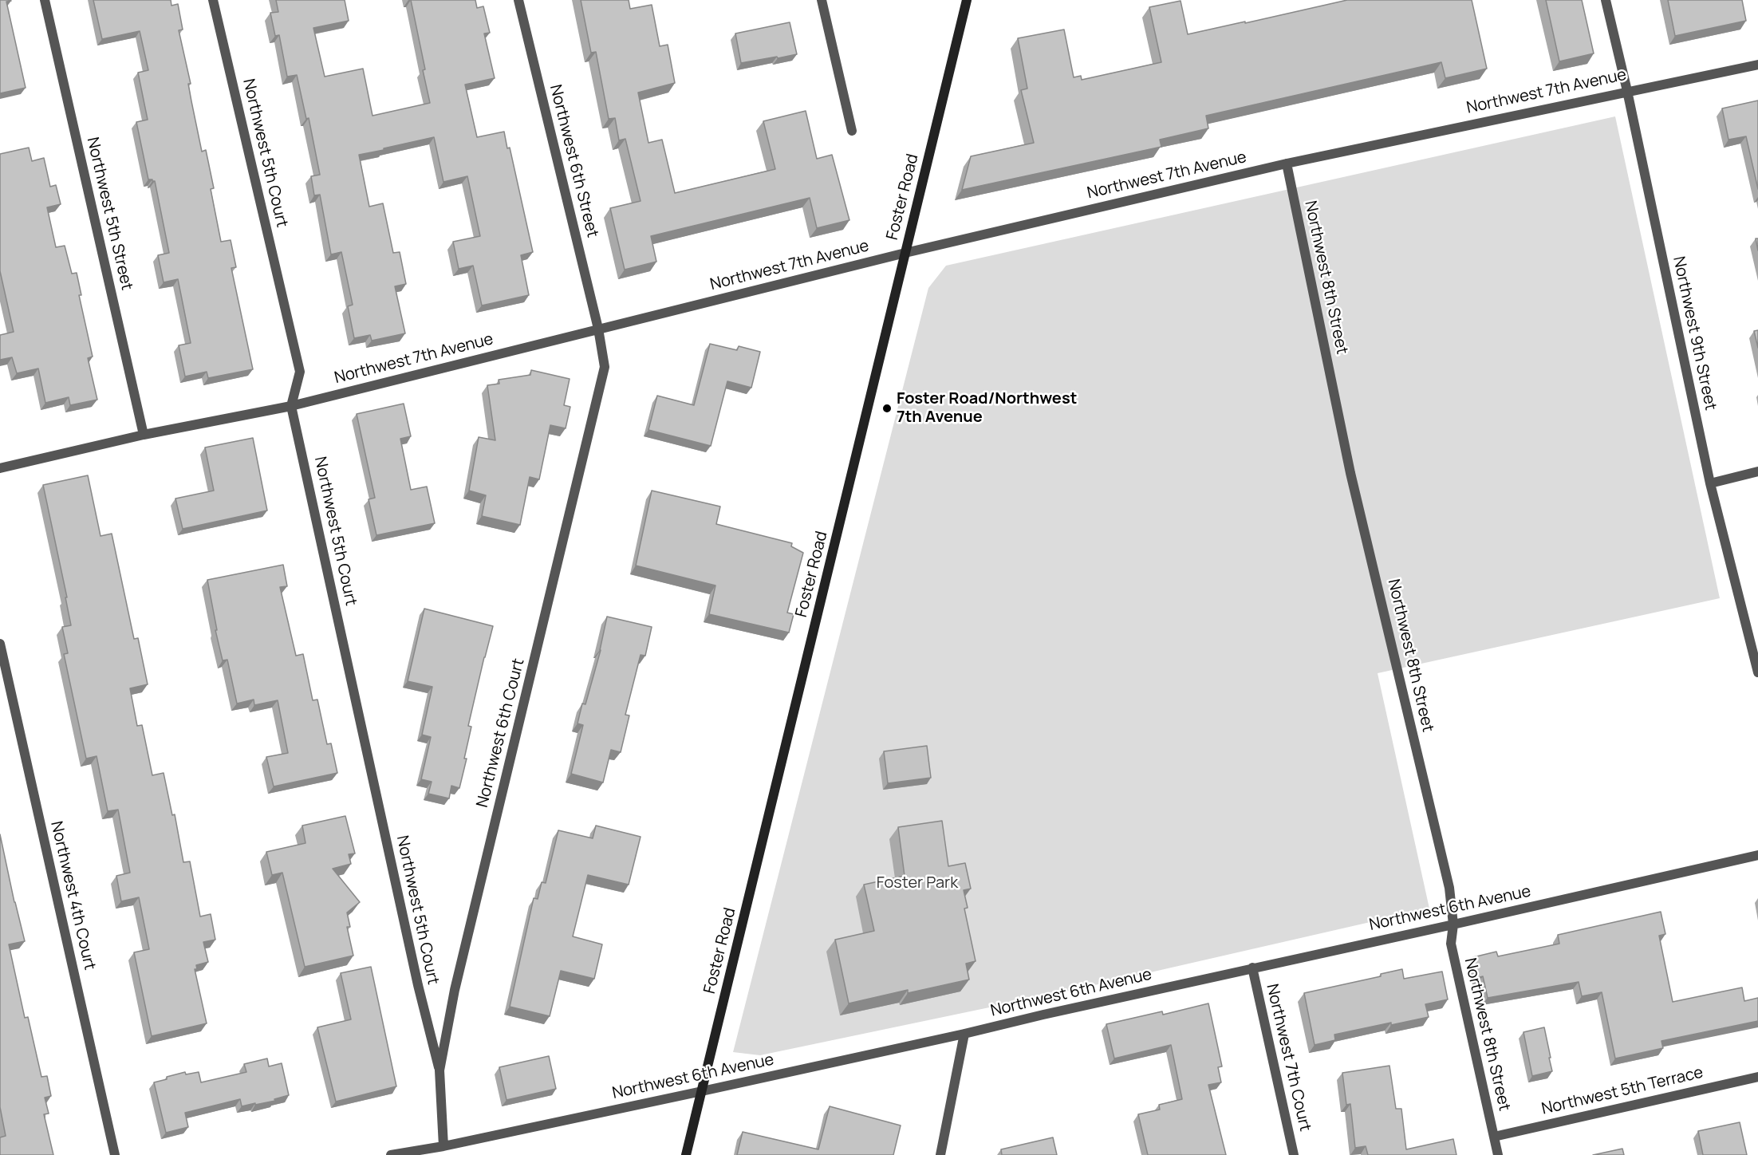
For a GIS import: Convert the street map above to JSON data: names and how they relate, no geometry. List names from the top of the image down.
{
  "streets": {
    "street": [
      "Northwest 7th Avenue",
      "Northwest 5th Court",
      "Northwest 6th Street",
      "Foster Road",
      "Northwest 5th Street",
      "Northwest 8th Street",
      "Northwest 9th Street",
      "Northwest 6th Court",
      "Northwest 4th Court",
      "Northwest 6th Avenue",
      "Northwest 7th Court",
      "Northwest 5th Terrace"
    ]
  },
  "crossings": [
    ["Northwest 7th Avenue", "Northwest 5th Court"],
    ["Northwest 7th Avenue", "Northwest 6th Street"],
    ["Northwest 7th Avenue", "Foster Road"],
    ["Northwest 7th Avenue", "Northwest 5th Street"],
    ["Northwest 7th Avenue", "Northwest 8th Street"],
    ["Northwest 7th Avenue", "Northwest 9th Street"],
    ["Northwest 7th Avenue", "Northwest 6th Court"],
    ["Northwest 5th Court", "Northwest 6th Court"],
    ["Northwest 6th Street", "Northwest 6th Court"],
    ["Foster Road", "Northwest 6th Avenue"],
    ["Northwest 8th Street", "Northwest 6th Avenue"],
    ["Northwest 8th Street", "Northwest 5th Terrace"],
    ["Northwest 6th Court", "Northwest 6th Avenue"],
    ["Northwest 6th Avenue", "Northwest 7th Court"]
  ],
  "parks": ["Foster Park"],
  "places": ["Foster Road/Northwest 7th Avenue"]
}
